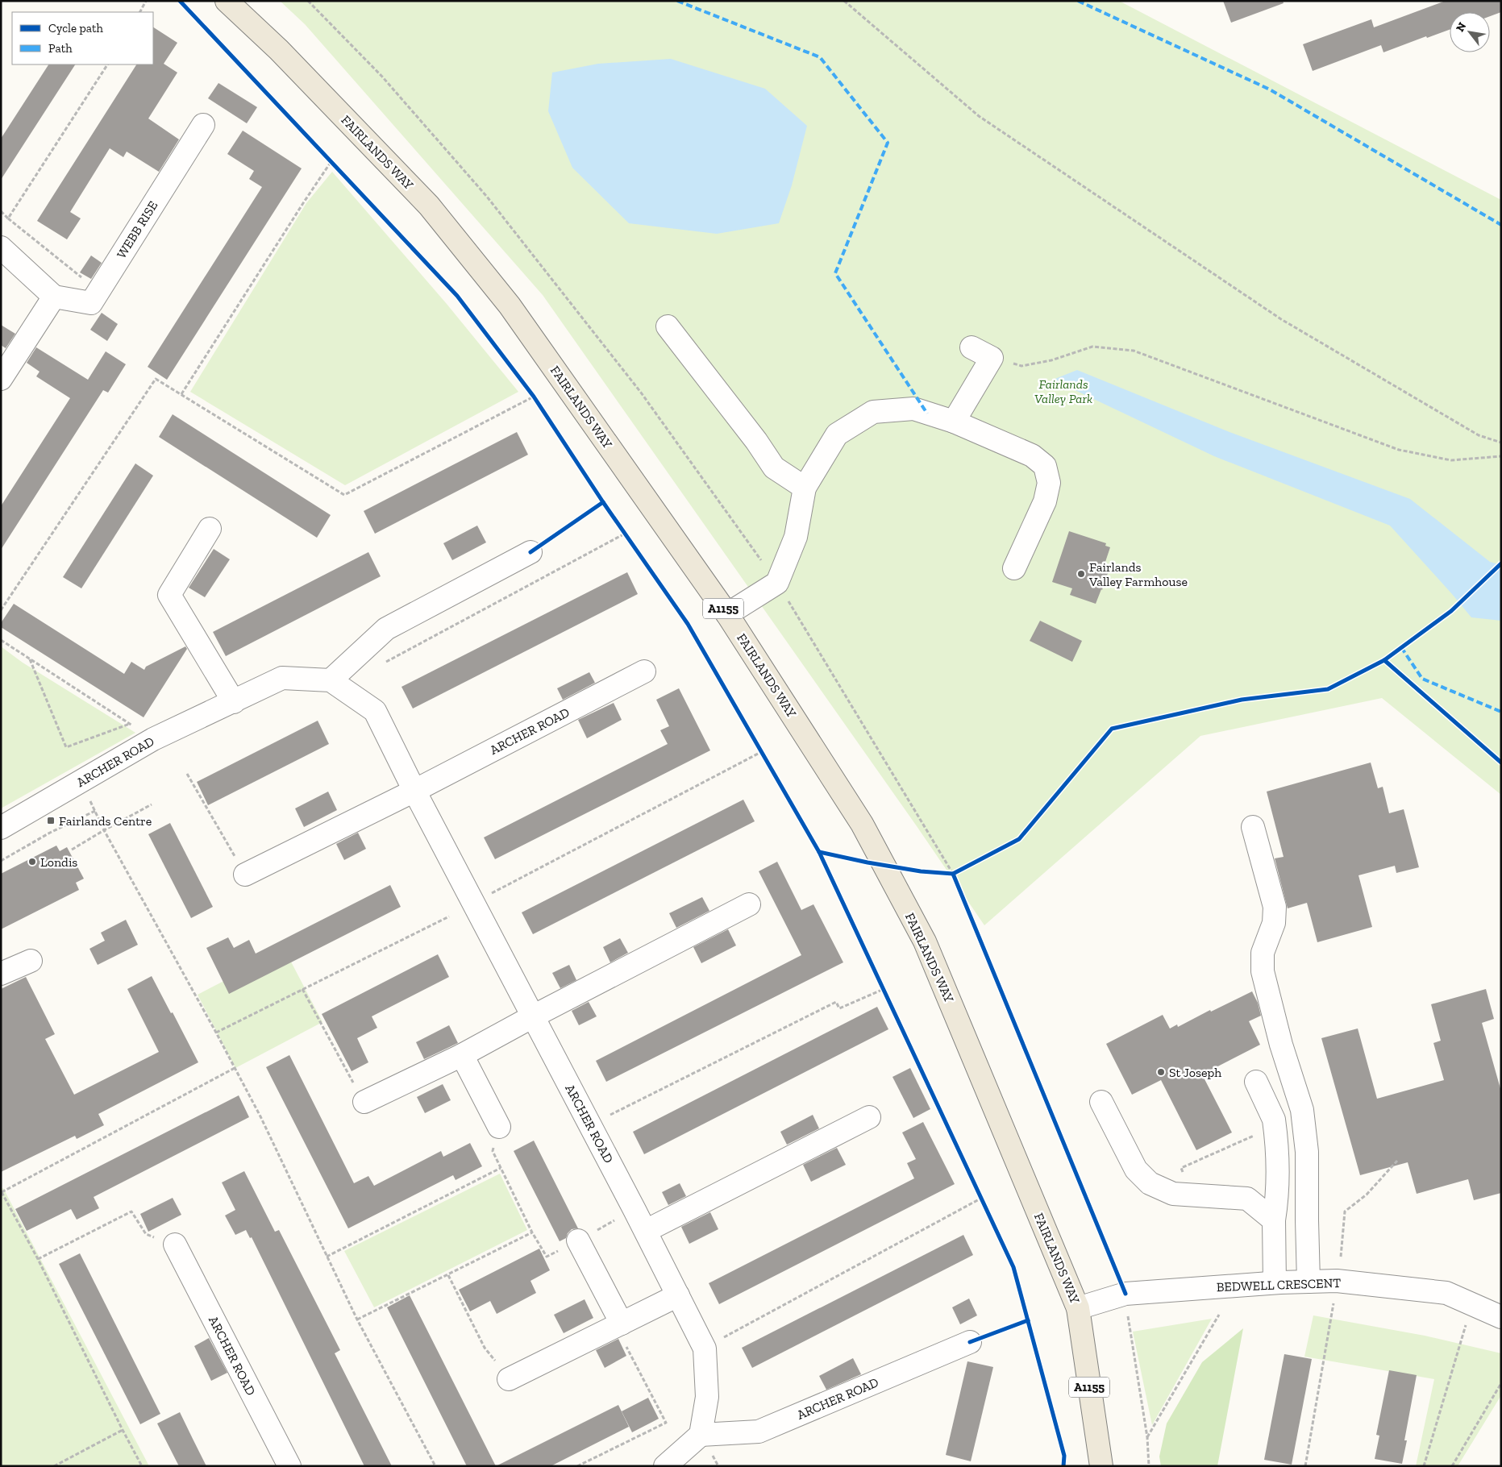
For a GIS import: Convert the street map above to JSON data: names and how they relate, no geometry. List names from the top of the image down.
{
  "streets": {
    "main road": ["FAIRLANDS WAY", "A1155"],
    "street": ["WEBB RISE", "ARCHER ROAD", "BEDWELL CRESCENT"]
  },
  "crossings": [
    ["FAIRLANDS WAY", "BEDWELL CRESCENT"]
  ],
  "parks": ["Fairlands Valley Park"],
  "places": {
    "other": ["Fairlands Valley Farmhouse", "Londis", "St Joseph"],
    "transit": ["Fairlands Centre"]
  },
  "legend": ["Cycle path", "Path"],
  "north": "top left"
}
